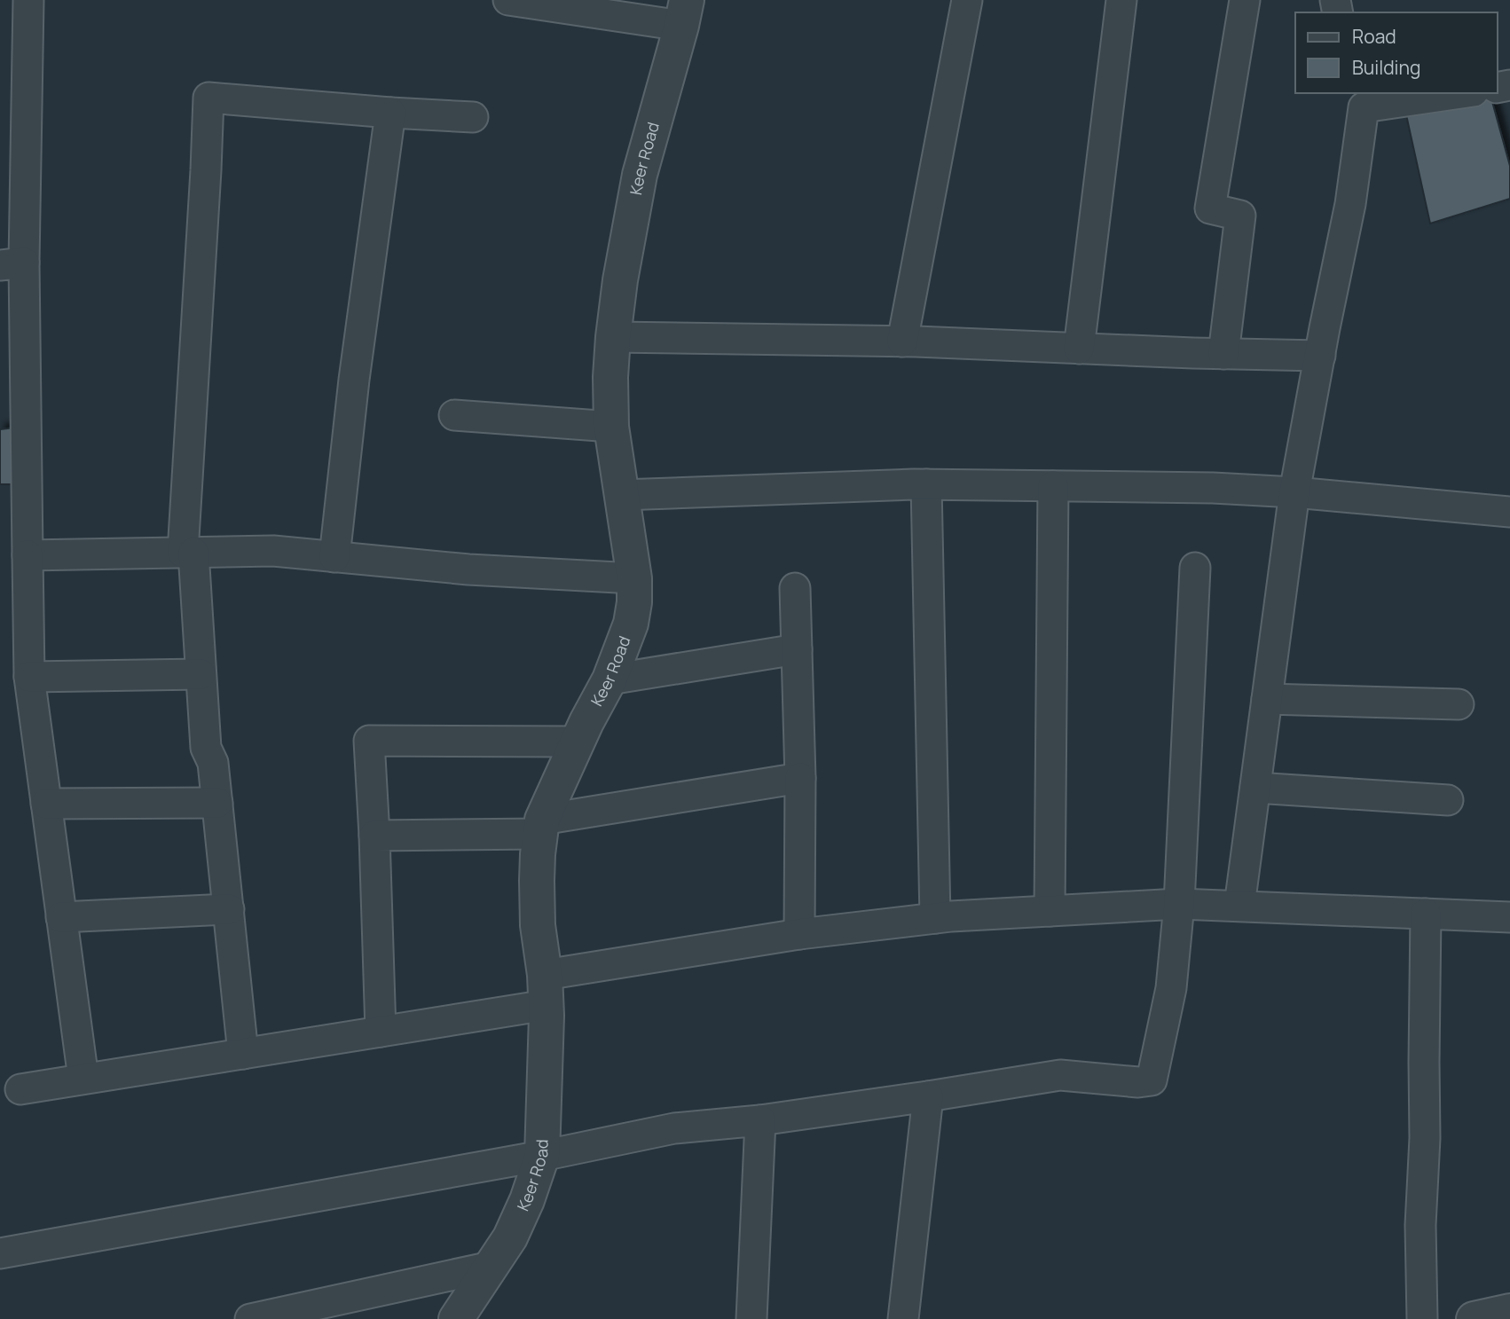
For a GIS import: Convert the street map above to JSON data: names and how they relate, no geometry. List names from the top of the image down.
{
  "streets": {
    "street": ["Keer Road"]
  },
  "legend": ["Road", "Building"]
}
